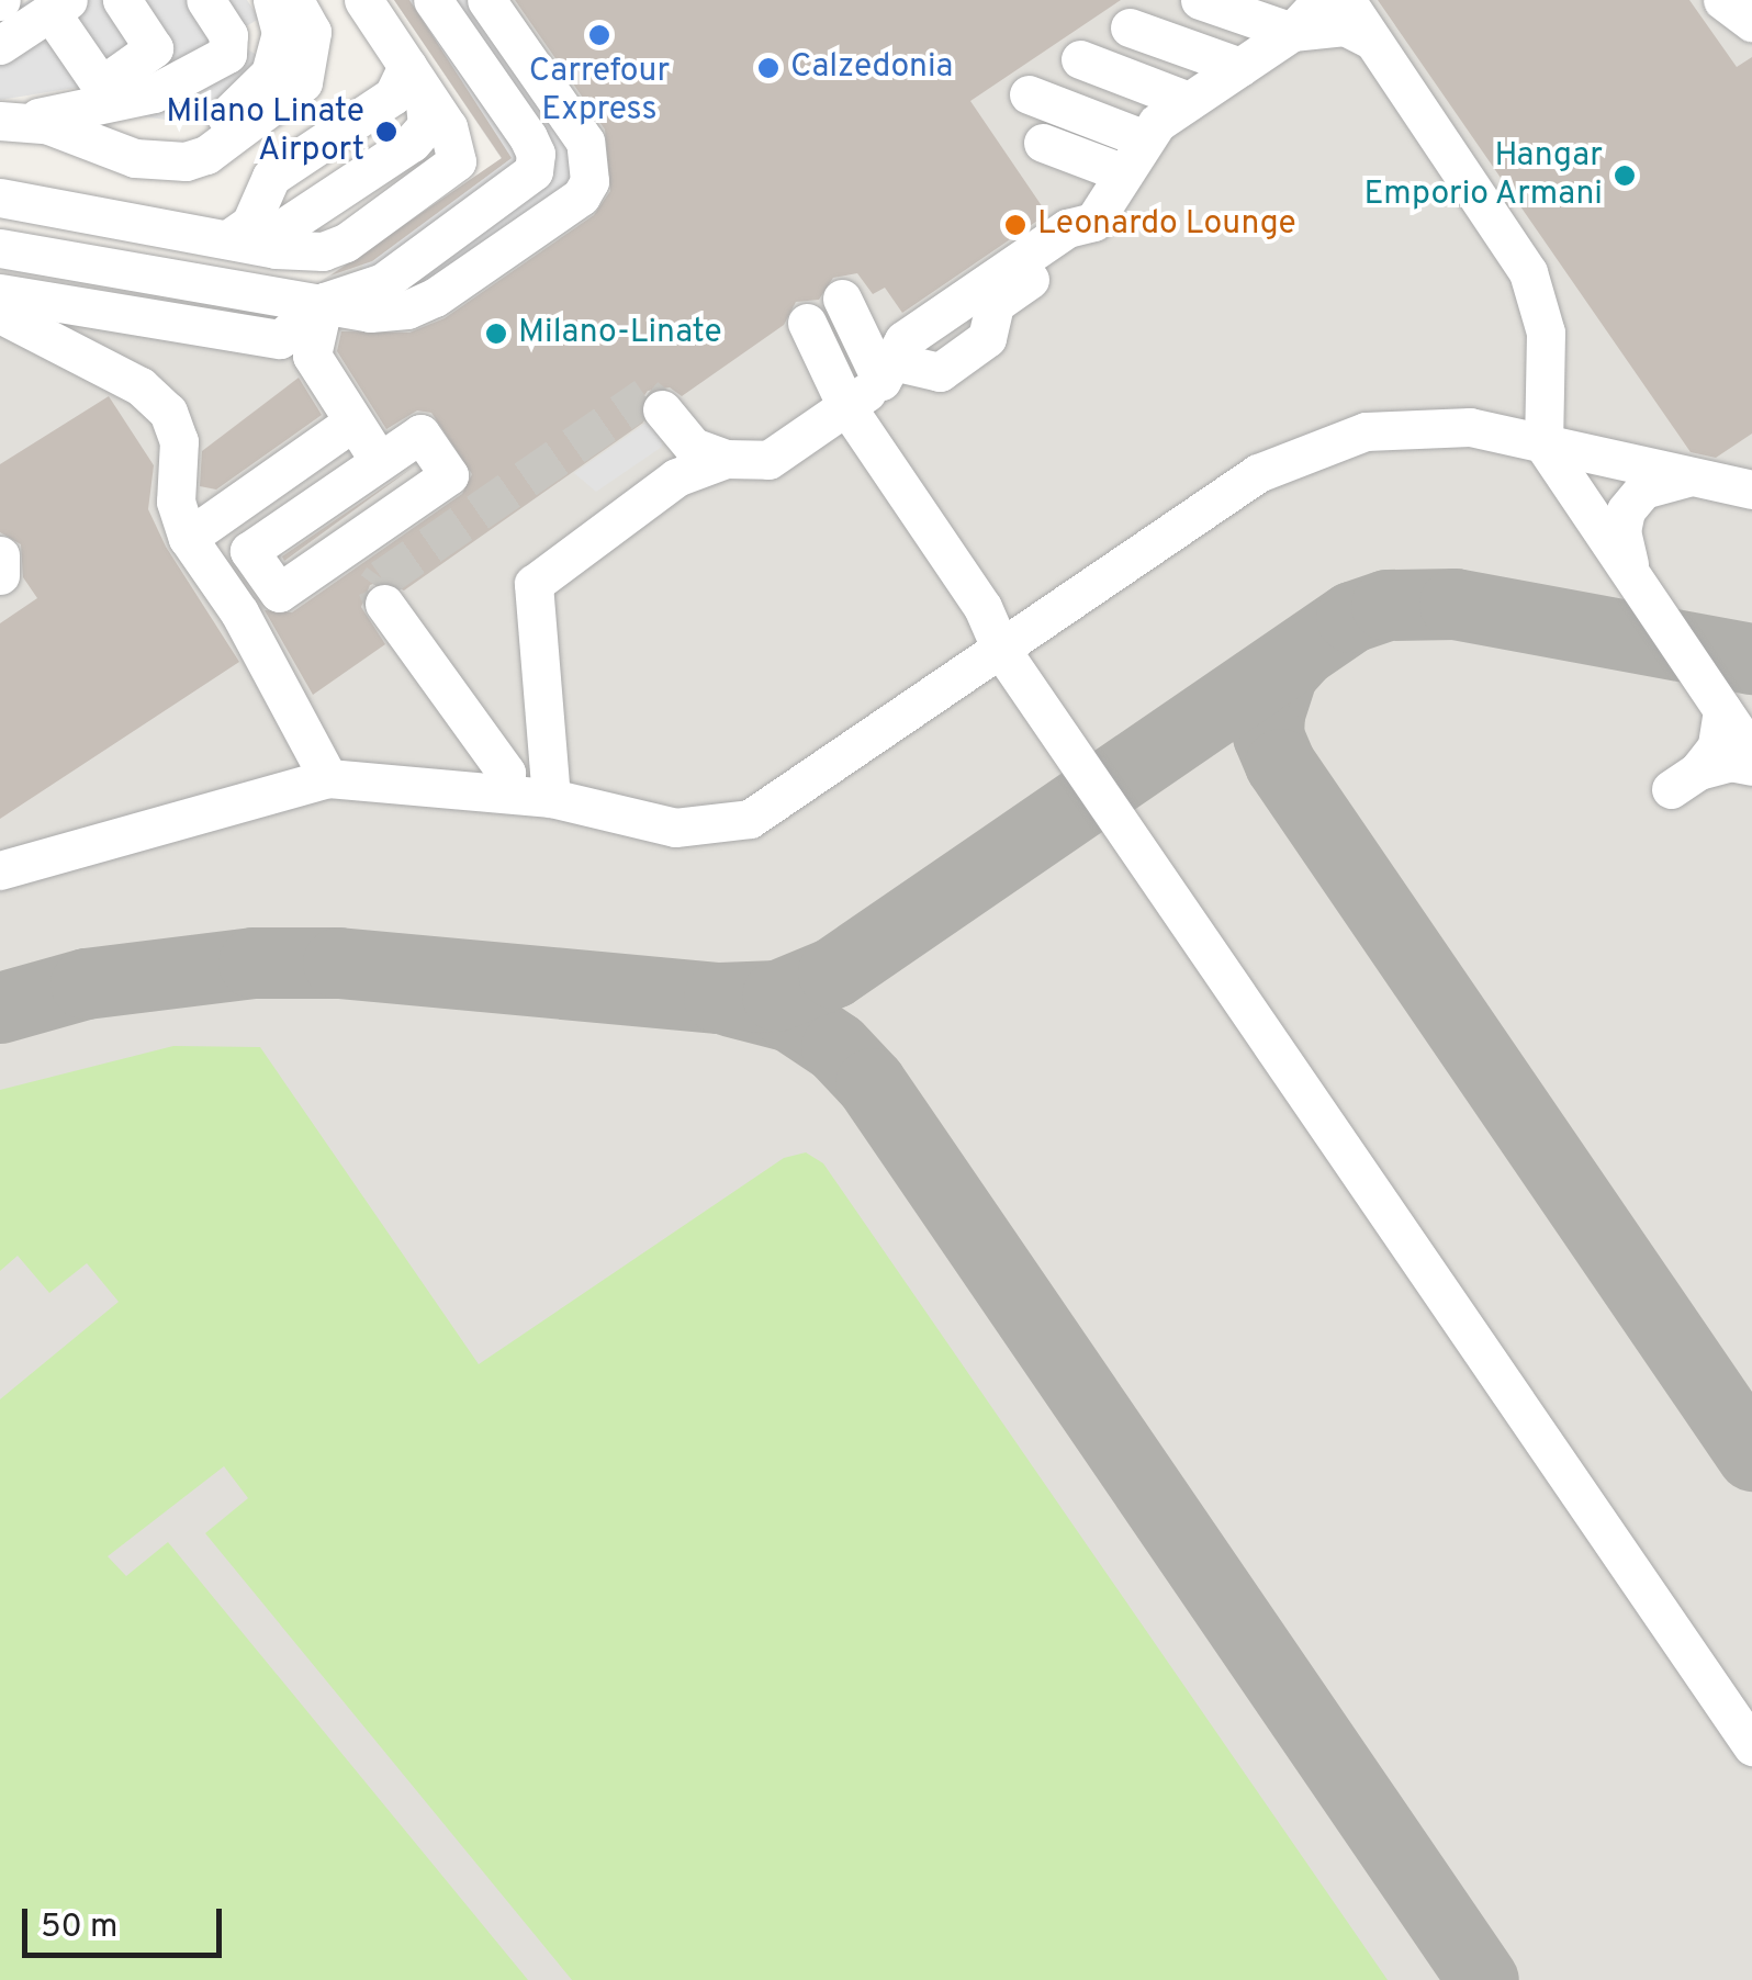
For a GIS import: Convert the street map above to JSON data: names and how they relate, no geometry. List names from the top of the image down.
{
  "places": [
    "Carrefour Express",
    "Calzedonia",
    "Milano Linate Airport",
    "Hangar Emporio Armani",
    "Leonardo Lounge",
    "Milano-Linate"
  ],
  "scale_bar": "50 m"
}
